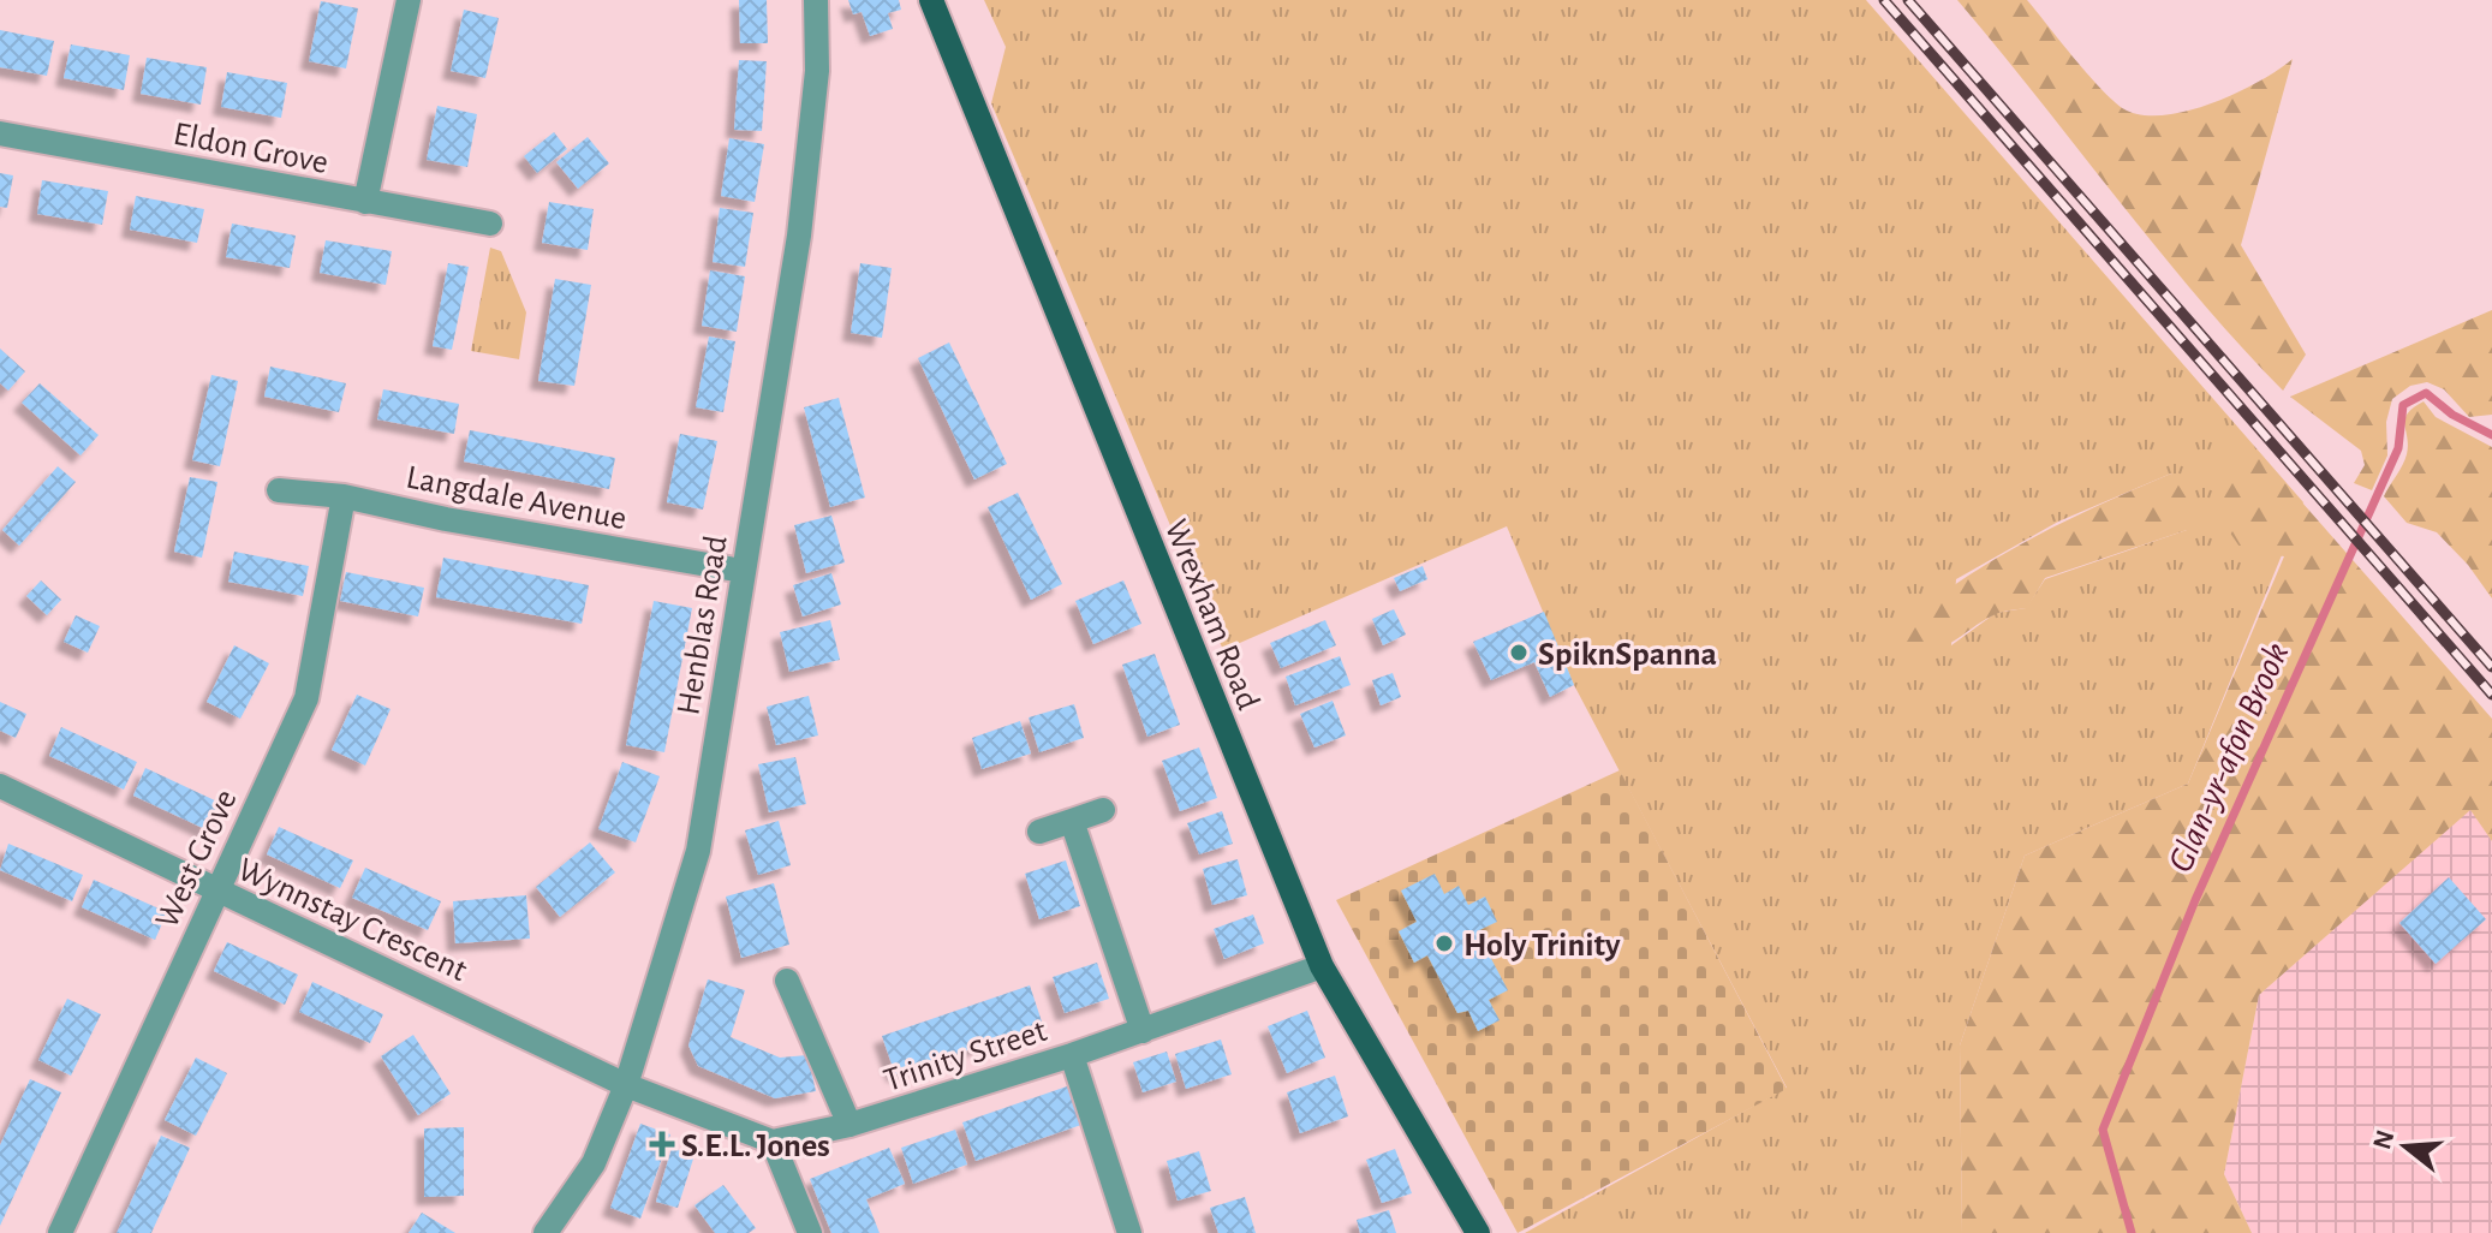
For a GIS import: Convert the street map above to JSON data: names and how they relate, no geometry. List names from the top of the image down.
{
  "streets": {
    "main road": ["Wrexham Road"],
    "street": [
      "Eldon Grove",
      "Langdale Avenue",
      "Henblas Road",
      "West Grove",
      "Wynnstay Crescent",
      "Trinity Street"
    ]
  },
  "crossings": [
    ["Langdale Avenue", "Henblas Road"],
    ["Langdale Avenue", "West Grove"],
    ["Wrexham Road", "Trinity Street"],
    ["Henblas Road", "Wynnstay Crescent"],
    ["West Grove", "Wynnstay Crescent"]
  ],
  "water": ["Glan-yr-afon Brook"],
  "places": {
    "other": ["SpiknSpanna", "Holy Trinity"],
    "health": ["S.E.L. Jones"]
  },
  "north": "left"
}
